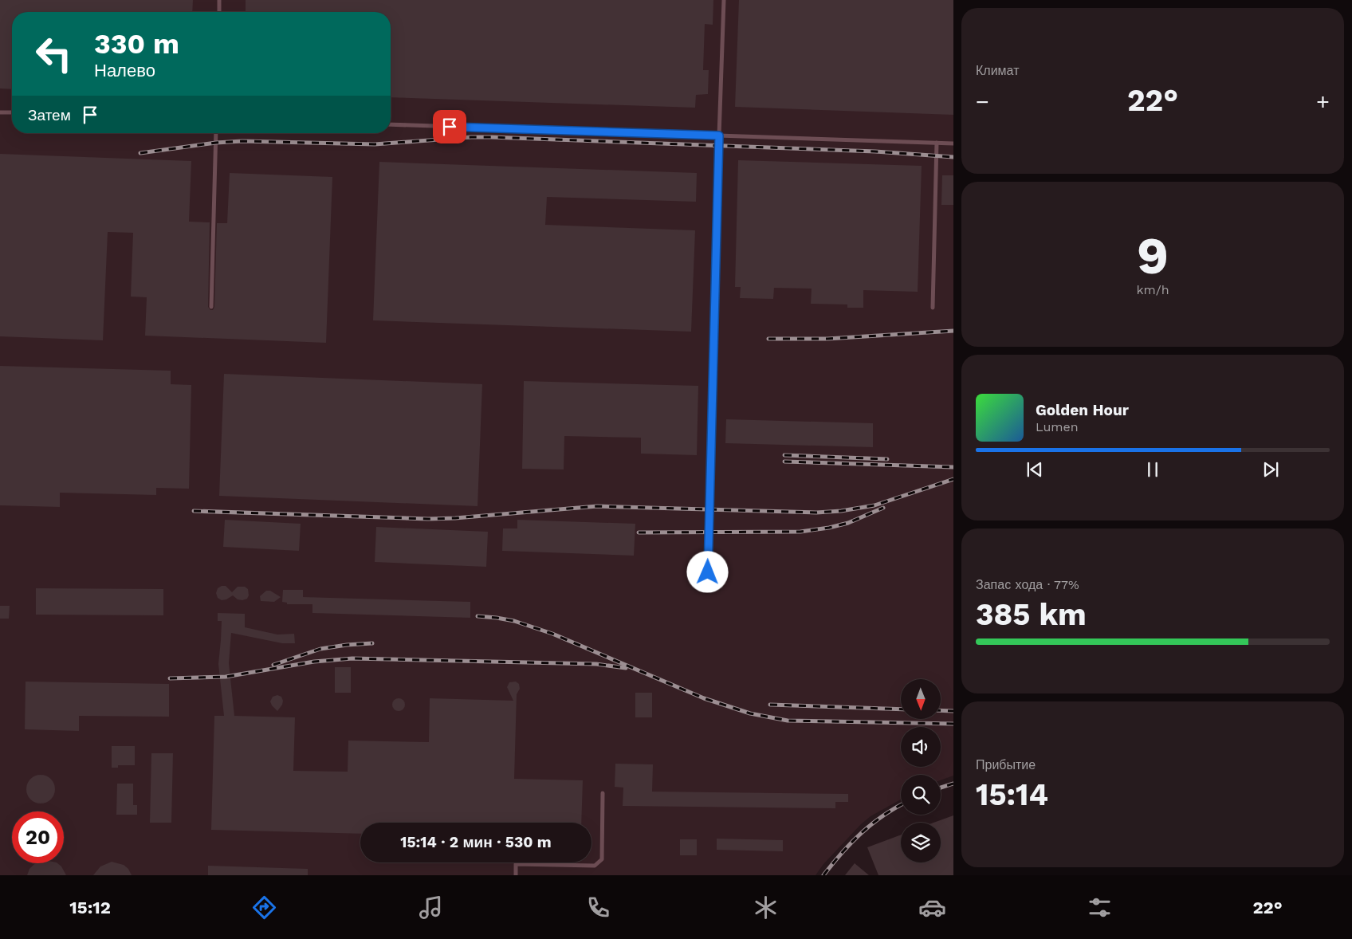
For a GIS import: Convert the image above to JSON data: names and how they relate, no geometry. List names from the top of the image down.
{
  "north": "bottom",
  "page": {
    "tile": [
      "Климат",
      ["9", "km/h"],
      ["Запас хода · 77%", "385 km"],
      ["Прибытие", "15:14"]
    ],
    "turn": ["330 m", "Налево"],
    "heat": ["−", "22°", "+"],
    "then": "Затем",
    "song": ["Golden Hour", "Lumen"],
    "limit": "20",
    "trip": "15:14 · 2 мин · 530 m",
    "tabs": ["15:12", "22°"]
  }
}
